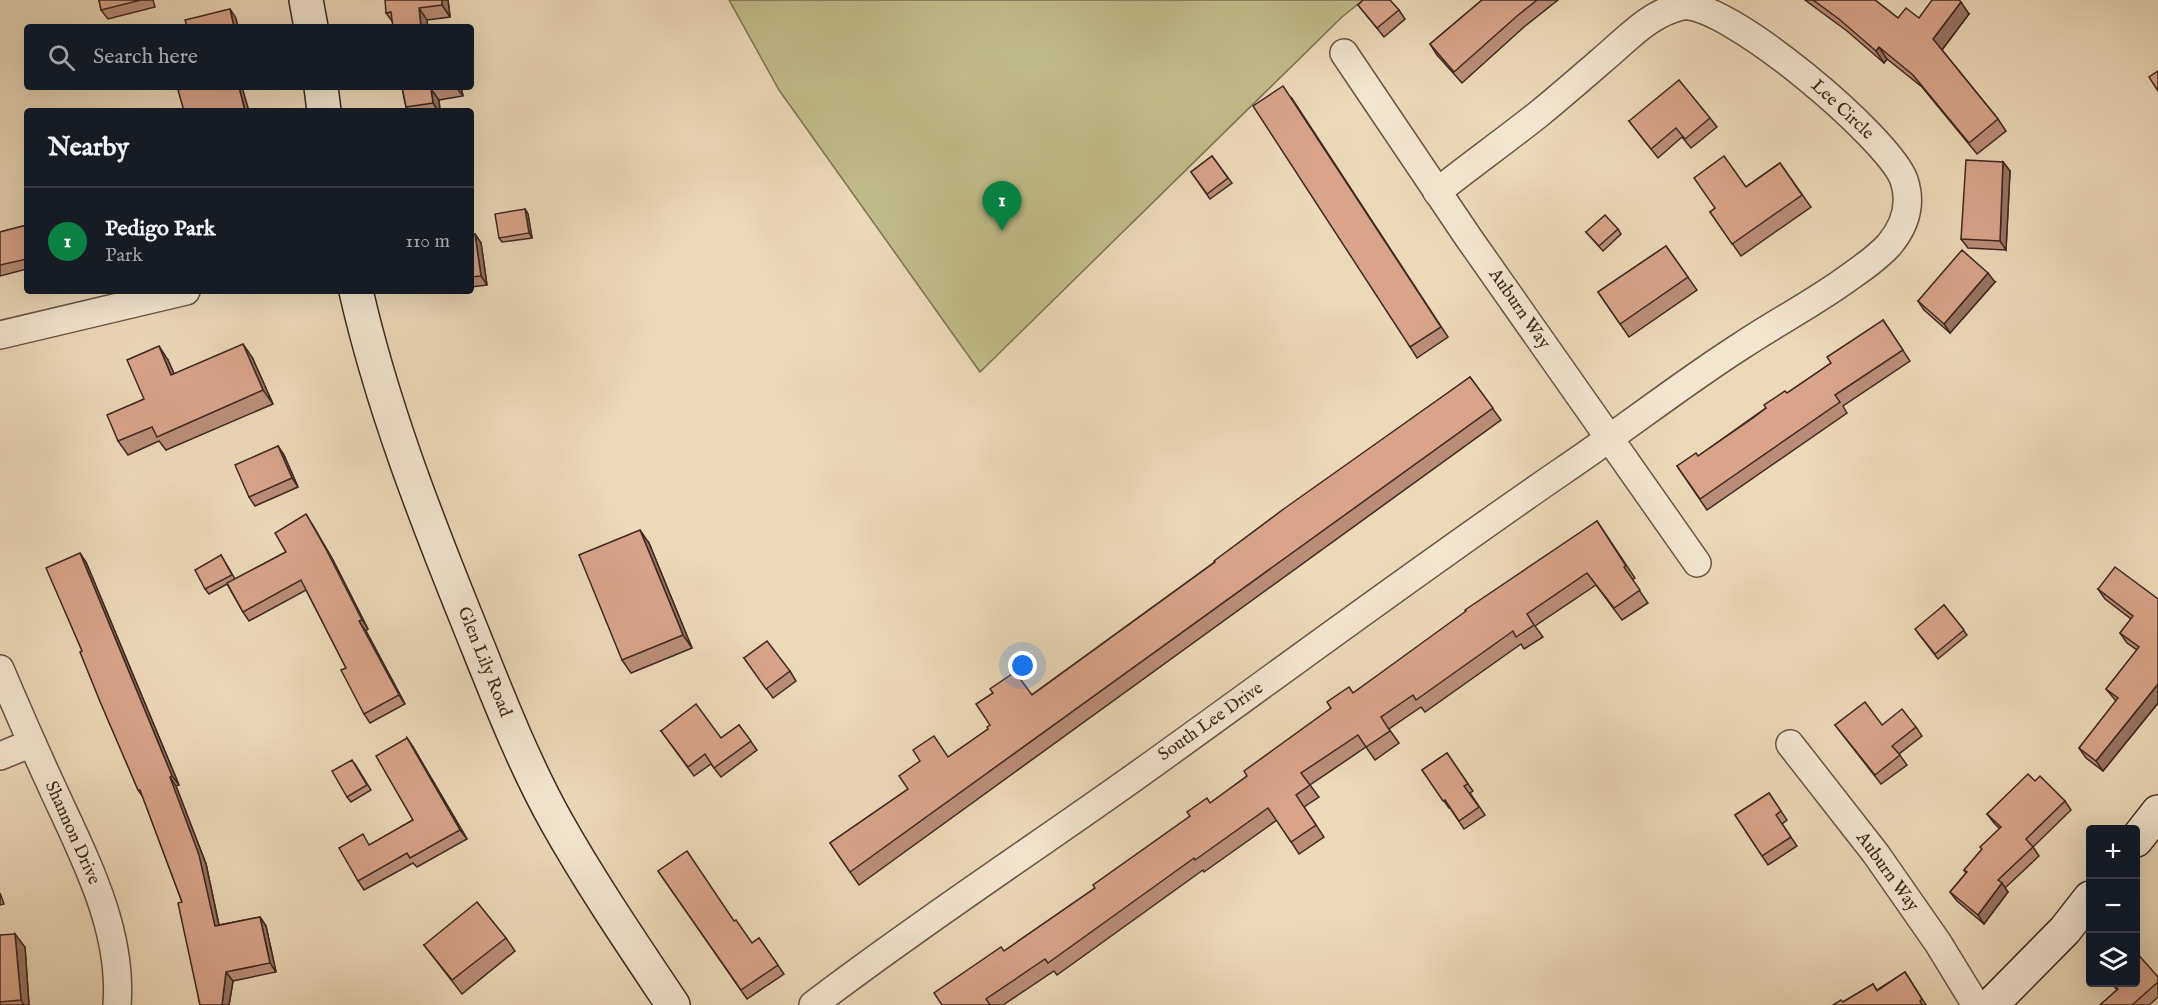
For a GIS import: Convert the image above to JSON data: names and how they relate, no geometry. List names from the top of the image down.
{
  "streets": {
    "street": [
      "Lee Circle",
      "Auburn Way",
      "Glen Lily Road",
      "South Lee Drive",
      "Shannon Drive"
    ]
  },
  "crossings": [
    ["Lee Circle", "Auburn Way"],
    ["Lee Circle", "South Lee Drive"],
    ["Auburn Way", "South Lee Drive"]
  ],
  "page": {
    "search": "Search here",
    "heading": "Nearby",
    "pins": "1",
    "list": [
      {
        "mark": "1",
        "name": "Pedigo Park",
        "note": "Park",
        "value": "110 m"
      }
    ],
    "map_buttons": ["+", "−"]
  }
}
